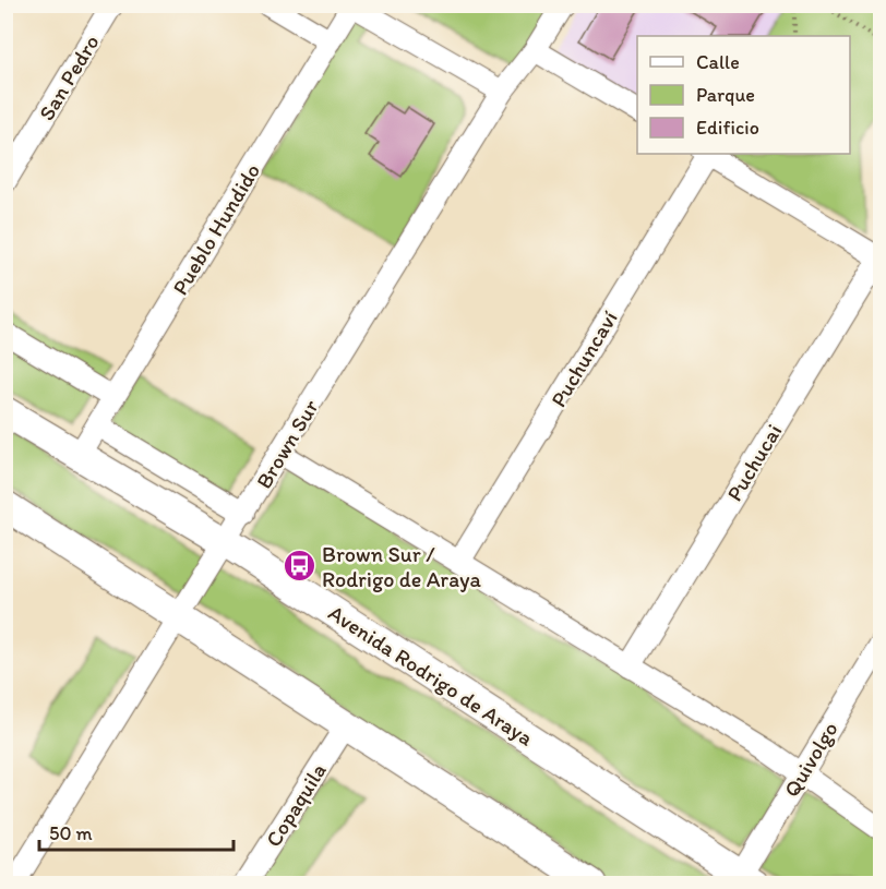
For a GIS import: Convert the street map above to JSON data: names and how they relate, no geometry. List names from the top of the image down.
{
  "streets": {
    "main road": ["Avenida Rodrigo de Araya"],
    "street": [
      "San Pedro",
      "Pueblo Hundido",
      "Puchuncaví",
      "Brown Sur",
      "Puchucai",
      "Quivolgo",
      "Copaquila"
    ]
  },
  "crossings": [
    ["Pueblo Hundido", "Avenida Rodrigo de Araya"],
    ["Brown Sur", "Avenida Rodrigo de Araya"],
    ["Avenida Rodrigo de Araya", "Quivolgo"]
  ],
  "places": {
    "bus stop": ["Brown Sur / Rodrigo de Araya"]
  },
  "legend": ["Calle", "Parque", "Edificio"],
  "scale_bar": "50 m"
}
